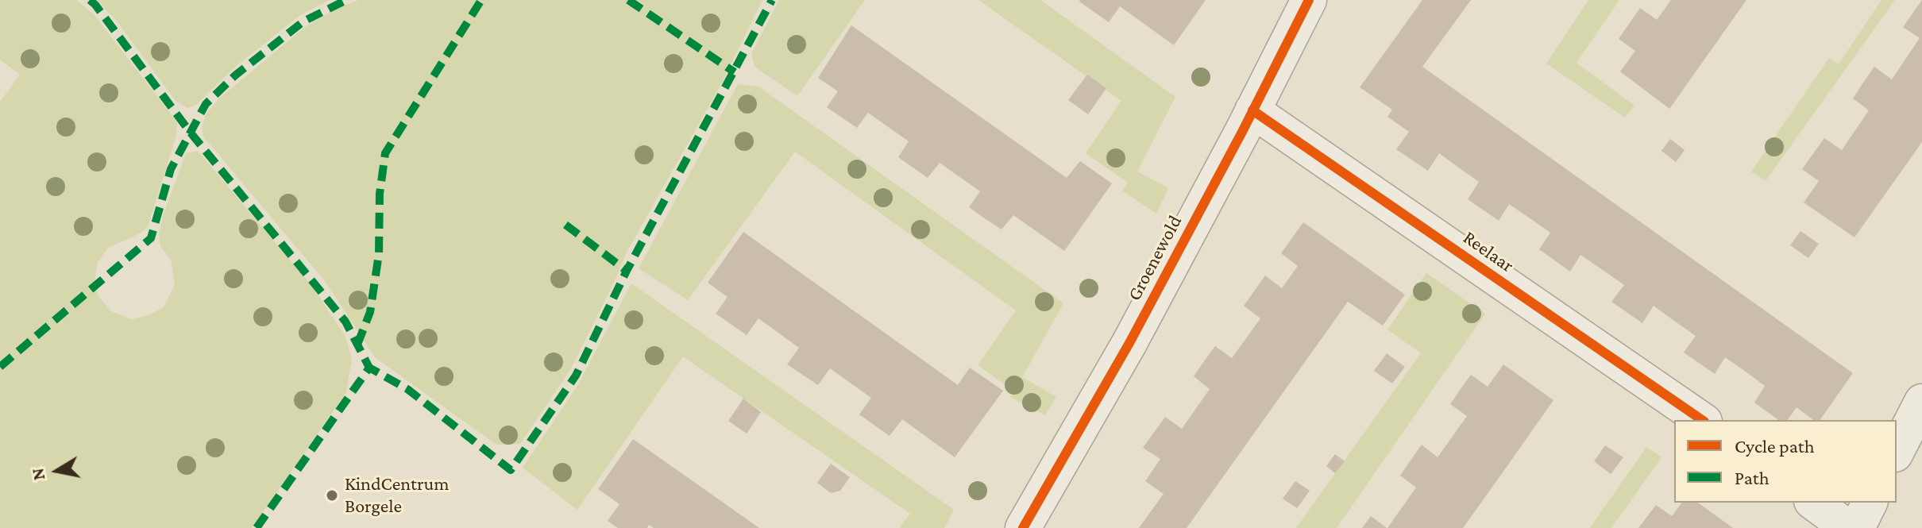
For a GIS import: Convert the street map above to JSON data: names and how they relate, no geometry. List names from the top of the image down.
{
  "streets": {
    "street": ["Reelaar", "Groenewold"]
  },
  "crossings": [
    ["Reelaar", "Groenewold"]
  ],
  "places": ["KindCentrum Borgele"],
  "legend": ["Cycle path", "Path"],
  "north": "left"
}
